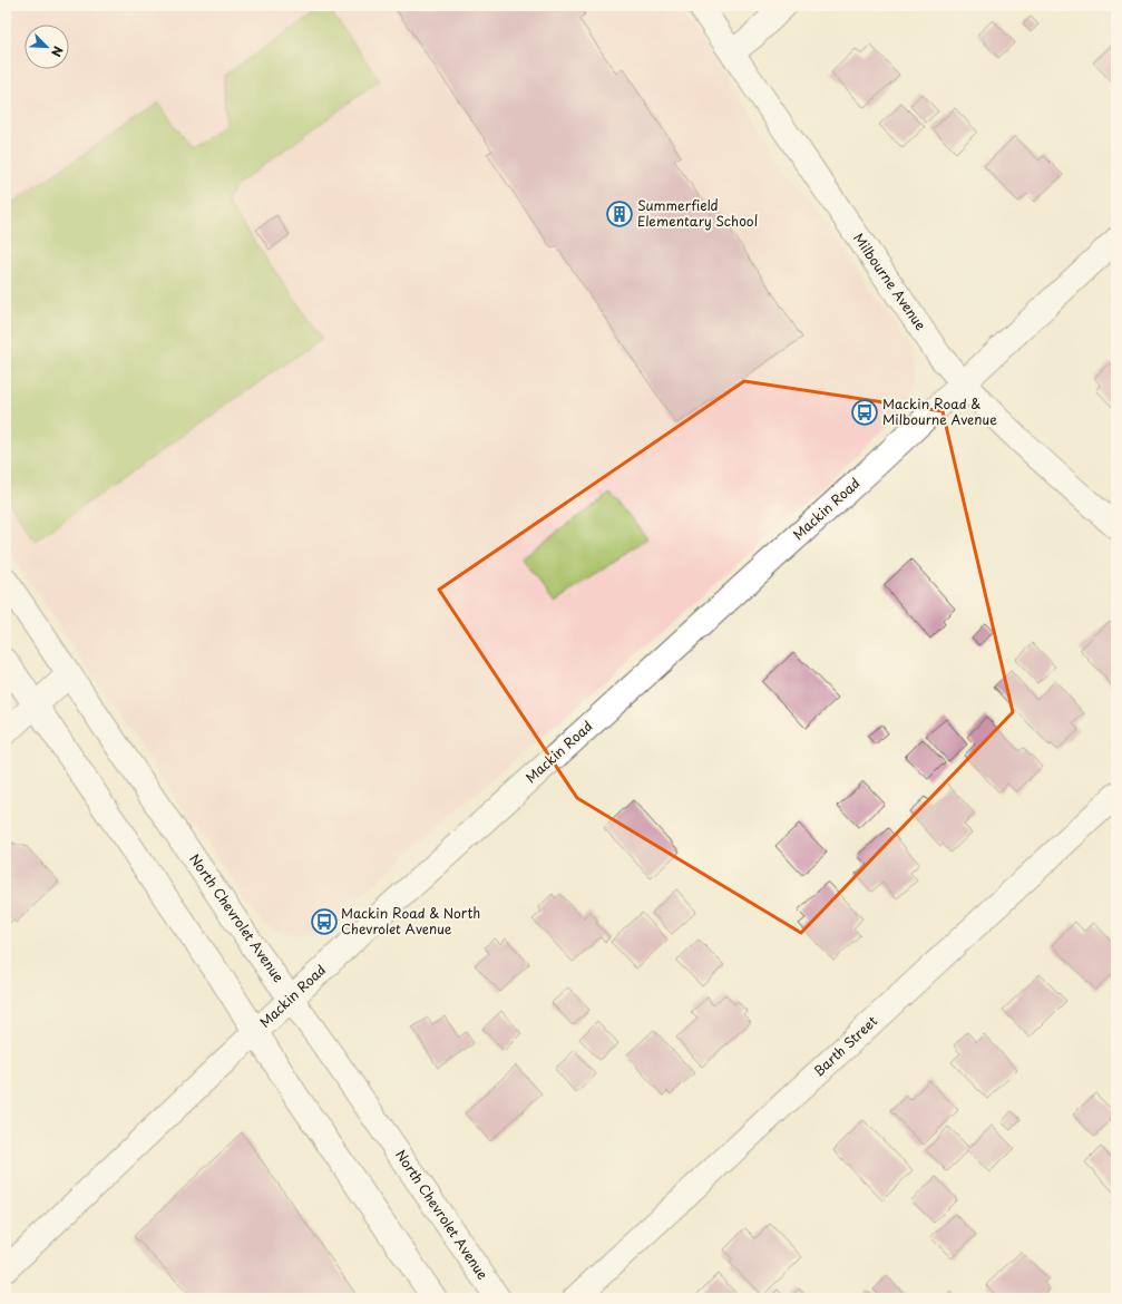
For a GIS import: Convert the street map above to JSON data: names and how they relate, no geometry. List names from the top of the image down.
{
  "streets": {
    "street": [
      "Milbourne Avenue",
      "Mackin Road",
      "North Chevrolet Avenue",
      "Barth Street"
    ]
  },
  "crossings": [
    ["Milbourne Avenue", "Mackin Road"],
    ["Mackin Road", "North Chevrolet Avenue"]
  ],
  "places": {
    "building": ["Summerfield Elementary School"],
    "bus stop": ["Mackin Road & Milbourne Avenue", "Mackin Road & North Chevrolet Avenue"]
  },
  "north": "bottom right"
}
